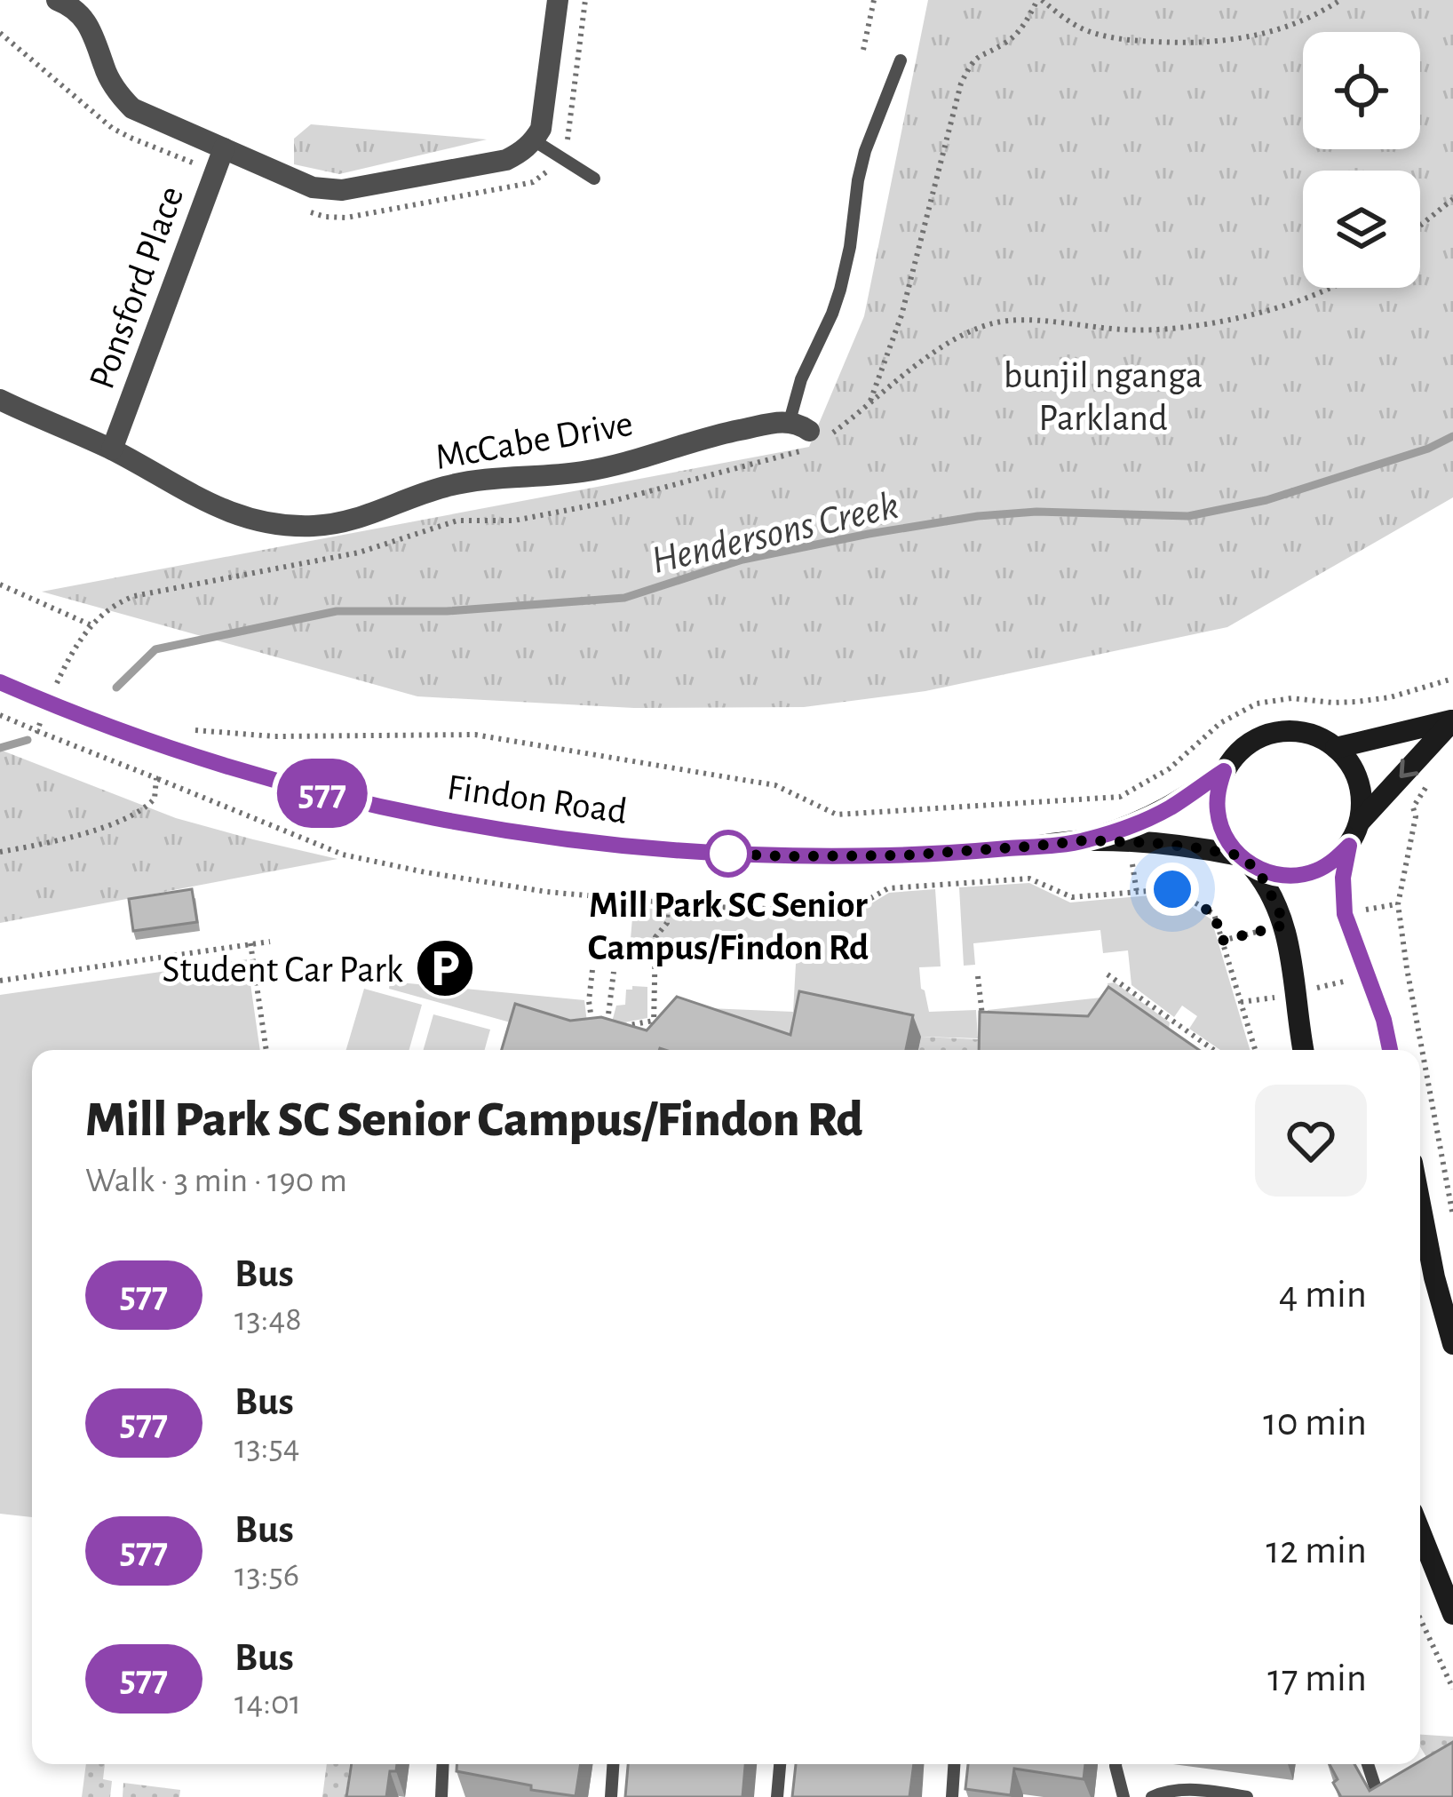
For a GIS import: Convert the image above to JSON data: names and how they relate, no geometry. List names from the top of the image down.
{
  "streets": {
    "main road": ["Findon Road"],
    "street": ["Ponsford Place", "McCabe Drive"]
  },
  "crossings": [
    ["Ponsford Place", "McCabe Drive"]
  ],
  "water": ["Hendersons Creek"],
  "parks": ["bunjil nganga Parkland"],
  "places": {
    "other": ["Mill Park SC Senior Campus/Findon Rd"],
    "parking": ["Student Car Park"]
  },
  "lines": ["bus line 577"],
  "page": {
    "on_map": "577",
    "heading": ["Mill Park SC Senior Campus/Findon Rd", "Walk · 3 min · 190 m"],
    "list": [
      {
        "mark": "577",
        "name": "Bus",
        "note": "13:48",
        "value": "4 min"
      },
      {
        "mark": "577",
        "name": "Bus",
        "note": "13:54",
        "value": "10 min"
      },
      {
        "mark": "577",
        "name": "Bus",
        "note": "13:56",
        "value": "12 min"
      },
      {
        "mark": "577",
        "name": "Bus",
        "note": "14:01",
        "value": "17 min"
      }
    ]
  }
}
